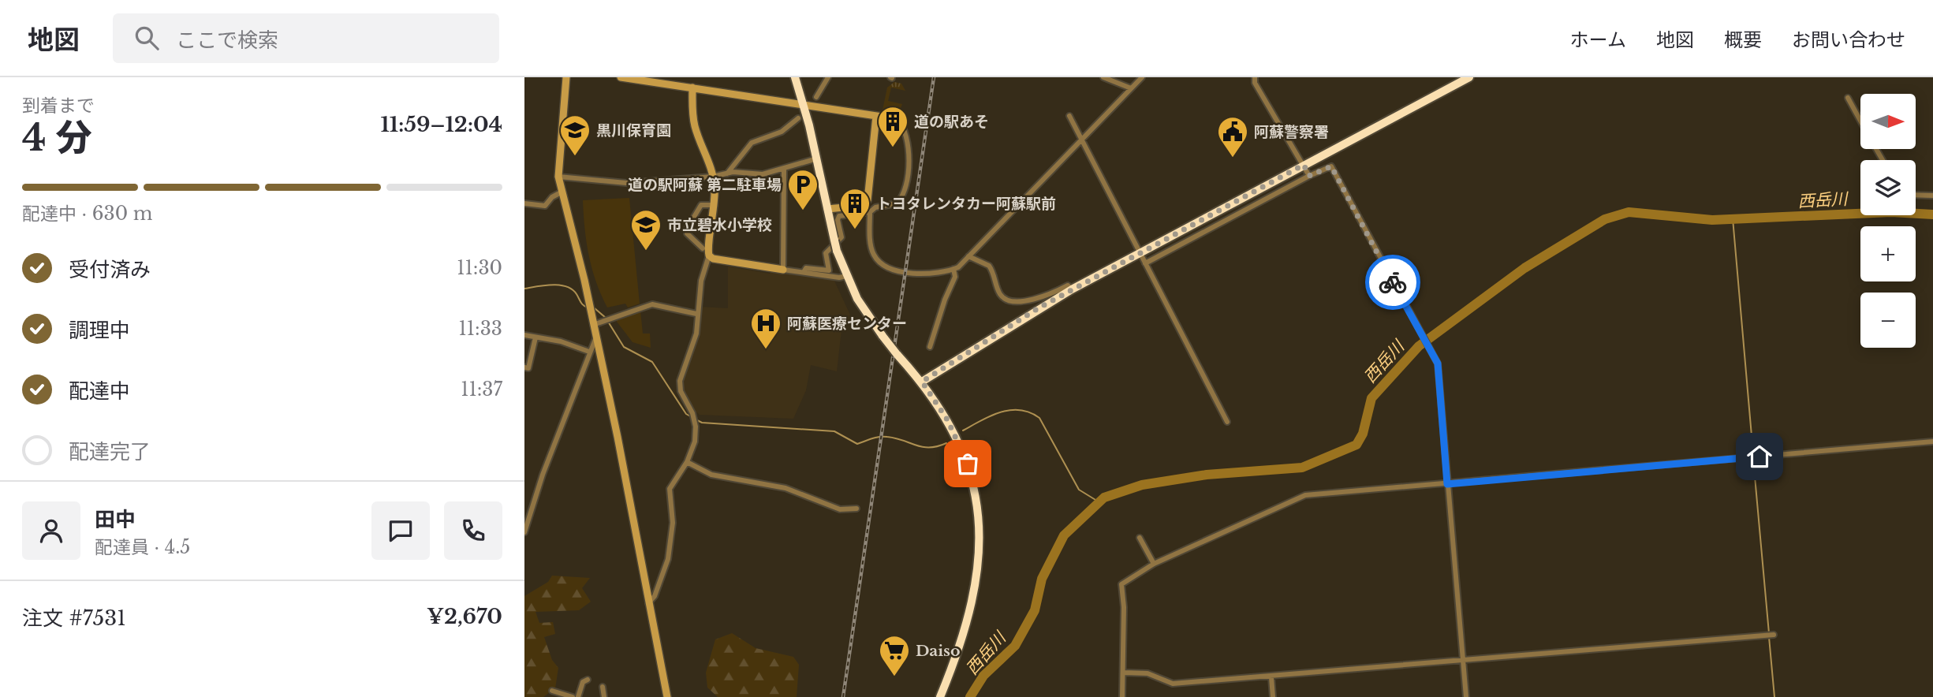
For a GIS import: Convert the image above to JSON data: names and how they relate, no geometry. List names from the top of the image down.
{
  "water": ["西岳川"],
  "places": {
    "building": ["道の駅あそ", "トヨタレンタカー阿蘇駅前"],
    "school or university": ["黒川保育園", "市立碧水小学校"],
    "public building": ["阿蘇警察署"],
    "parking": ["道の駅阿蘇 第二駐車場"],
    "hospital": ["阿蘇医療センター"],
    "supermarket": ["Daiso"]
  },
  "north": "right",
  "page": {
    "header": "地図",
    "search": "ここで検索",
    "nav": [
      "ホーム",
      "地図",
      "概要",
      "お問い合わせ"
    ],
    "heading": ["4 分", "到着まで", "11:59–12:04"],
    "panel": [
      "田中",
      "配達員 · 4.5",
      "注文 #7531",
      "¥2,670"
    ],
    "map_buttons": ["+", "−"],
    "bar": "配達中 · 630 m",
    "list": [
      ["受付済み", "11:30"],
      ["調理中", "11:33"],
      ["配達中", "11:37"],
      "配達完了"
    ]
  }
}
